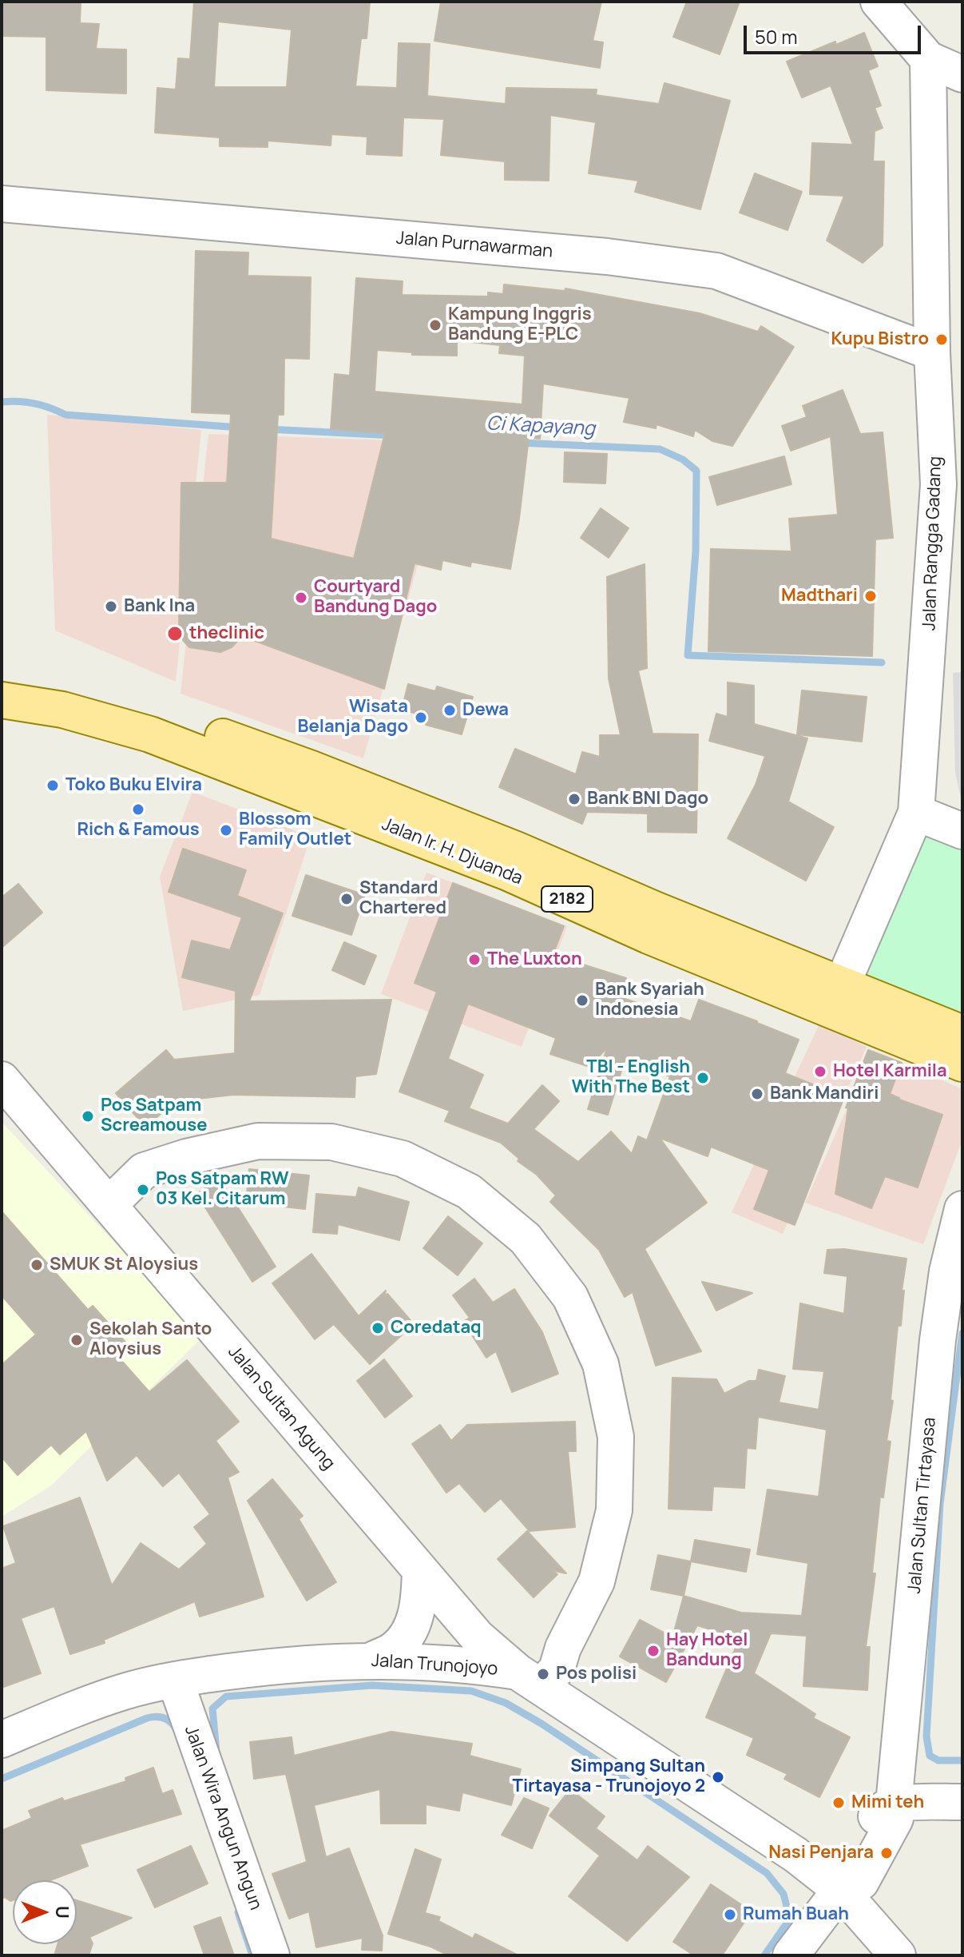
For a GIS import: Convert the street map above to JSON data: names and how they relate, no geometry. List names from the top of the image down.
{
  "streets": {
    "main road": ["Jalan Ir. H. Djuanda", "2182"],
    "street": [
      "Jalan Purnawarman",
      "Jalan Rangga Gadang",
      "Jalan Sultan Agung",
      "Jalan Sultan Tirtayasa",
      "Jalan Trunojoyo",
      "Jalan Wira Angun Angun"
    ]
  },
  "crossings": [
    ["Jalan Purnawarman", "Jalan Rangga Gadang"],
    ["Jalan Rangga Gadang", "Jalan Ir. H. Djuanda"],
    ["Jalan Sultan Agung", "Jalan Trunojoyo"],
    ["Jalan Trunojoyo", "Jalan Wira Angun Angun"]
  ],
  "water": ["Ci Kapayang"],
  "places": [
    "Kampung Inggris Bandung E-PLC",
    "Kupu Bistro",
    "Madthari",
    "Courtyard Bandung Dago",
    "Bank Ina",
    "theclinic",
    "Dewa",
    "Wisata Belanja Dago",
    "Toko Buku Elvira",
    "Bank BNI Dago",
    "Rich & Famous",
    "Blossom Family Outlet",
    "Standard Chartered",
    "The Luxton",
    "Bank Syariah Indonesia",
    "Hotel Karmila",
    "TBI - English With The Best",
    "Bank Mandiri",
    "Pos Satpam Screamouse",
    "Pos Satpam RW 03 Kel. Citarum",
    "SMUK St Aloysius",
    "Coredataq",
    "Sekolah Santo Aloysius",
    "Hay Hotel Bandung",
    "Pos polisi",
    "Simpang Sultan Tirtayasa - Trunojoyo 2",
    "Mimi teh",
    "Nasi Penjara",
    "Rumah Buah"
  ],
  "scale_bar": "50 m",
  "north": "right"
}
